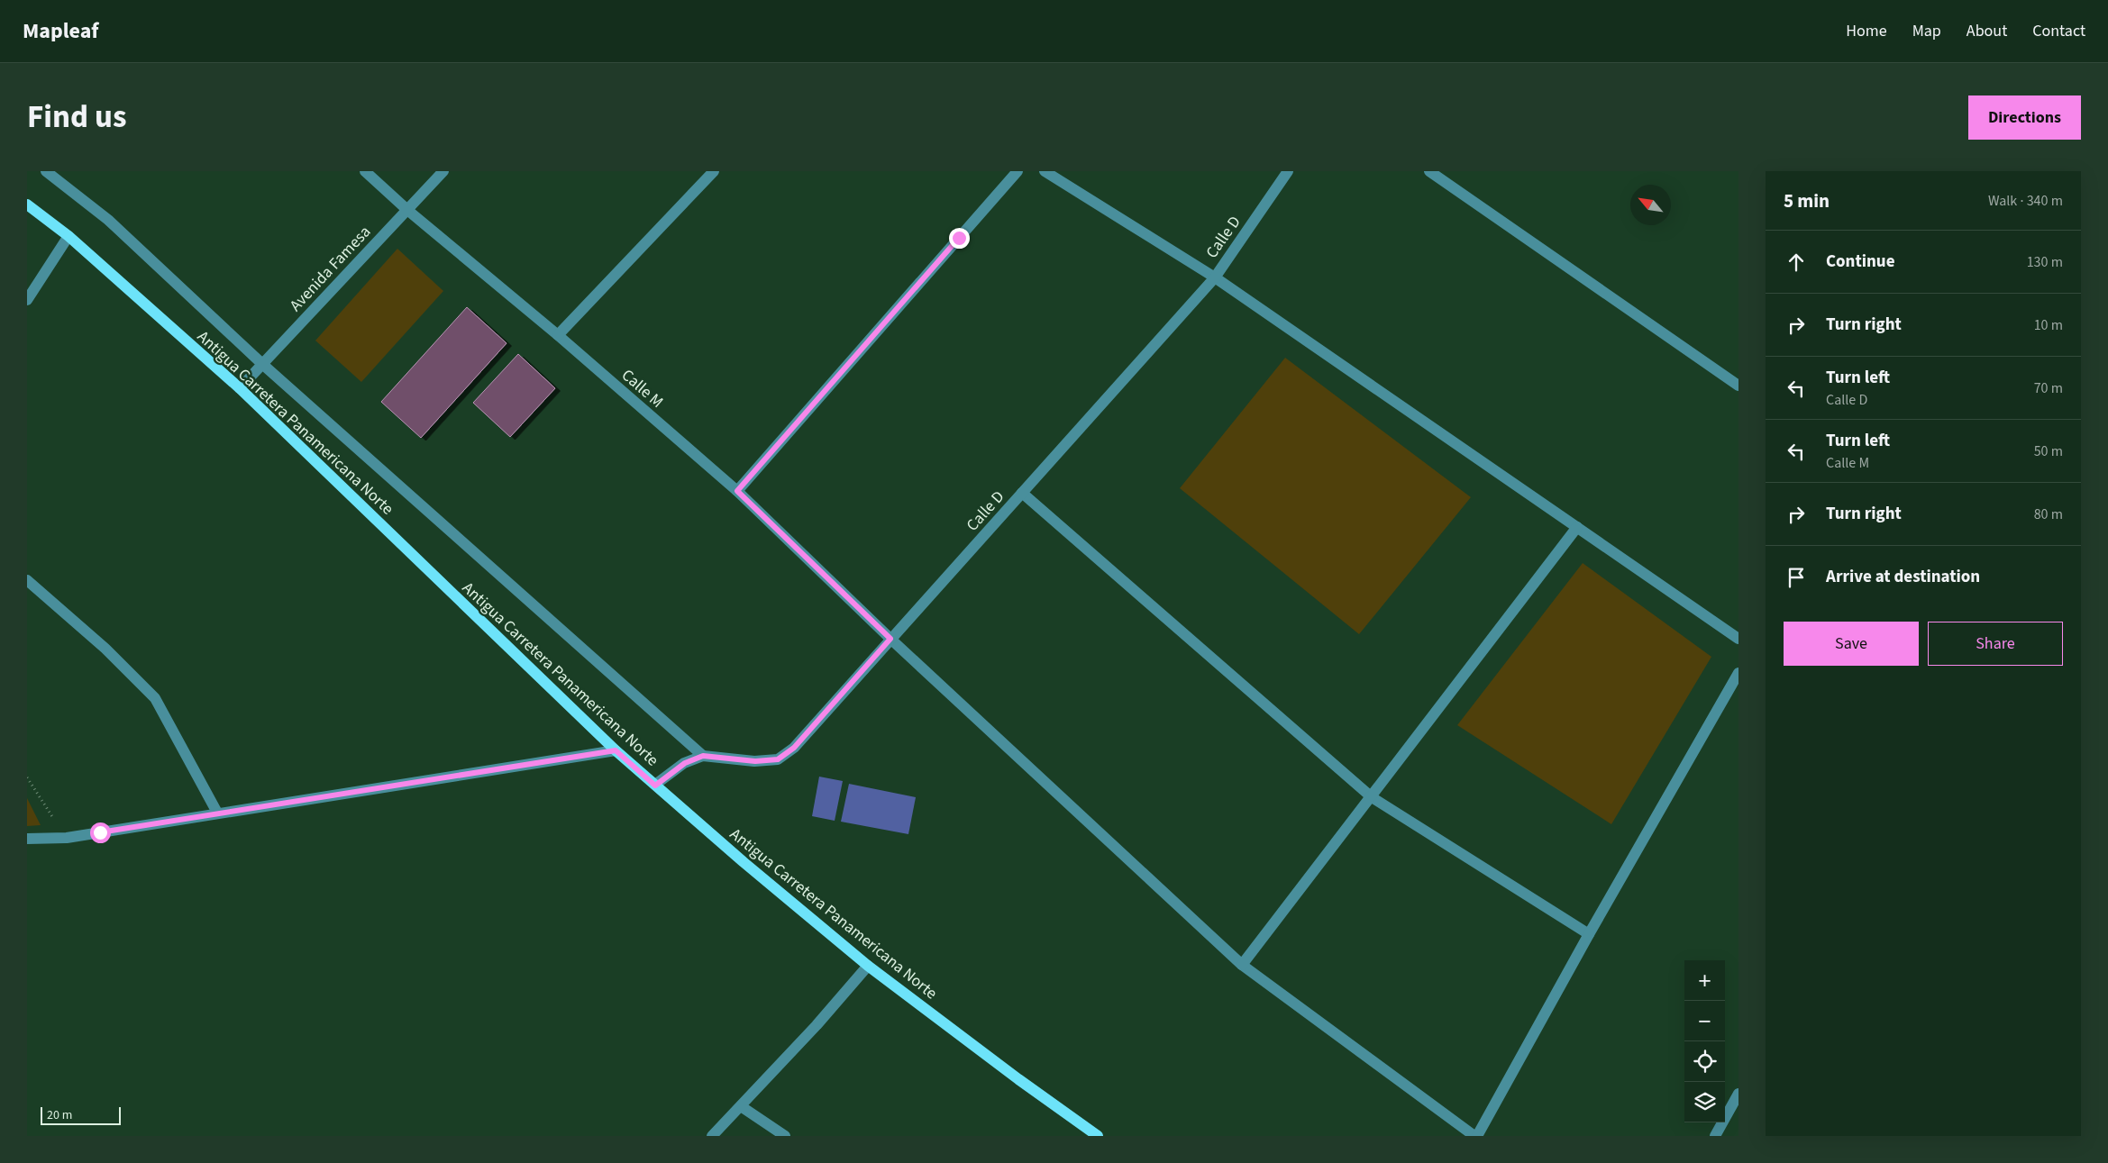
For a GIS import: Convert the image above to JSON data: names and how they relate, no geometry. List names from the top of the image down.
{
  "streets": {
    "main road": ["Antigua Carretera Panamericana Norte"],
    "street": ["Calle D", "Avenida Famesa", "Calle M"]
  },
  "crossings": [
    ["Calle D", "Calle M"],
    ["Calle D", "Antigua Carretera Panamericana Norte"],
    ["Avenida Famesa", "Calle M"],
    ["Avenida Famesa", "Antigua Carretera Panamericana Norte"]
  ],
  "scale_bar": "20 m",
  "north": "top left",
  "page": {
    "header": "Mapleaf",
    "nav": [
      "Home",
      "Map",
      "About",
      "Contact"
    ],
    "title": "Find us",
    "buttons": [
      "Directions",
      ["Save", "Share"]
    ],
    "heading": ["5 min", "Walk · 340 m"],
    "list": [
      ["Continue", "130 m"],
      ["Turn right", "10 m"],
      ["Turn left", "Calle D", "70 m"],
      ["Turn left", "Calle M", "50 m"],
      ["Turn right", "80 m"],
      "Arrive at destination"
    ],
    "map_buttons": ["+", "−"],
    "scale": "20 m"
  }
}
